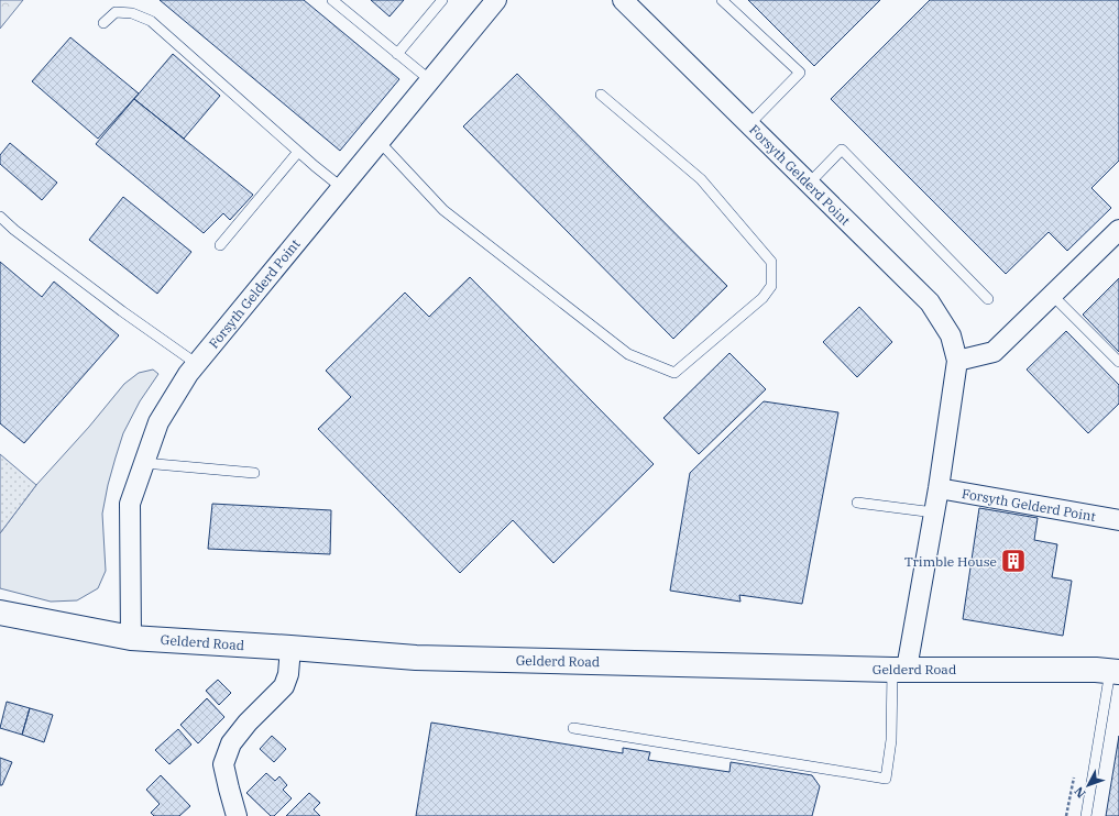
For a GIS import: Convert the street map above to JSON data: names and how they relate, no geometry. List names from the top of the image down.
{
  "streets": {
    "main road": ["Gelderd Road"],
    "street": ["Forsyth Gelderd Point"]
  },
  "crossings": [
    ["Forsyth Gelderd Point", "Gelderd Road"]
  ],
  "places": {
    "building": ["Trimble House"]
  },
  "north": "bottom left"
}
